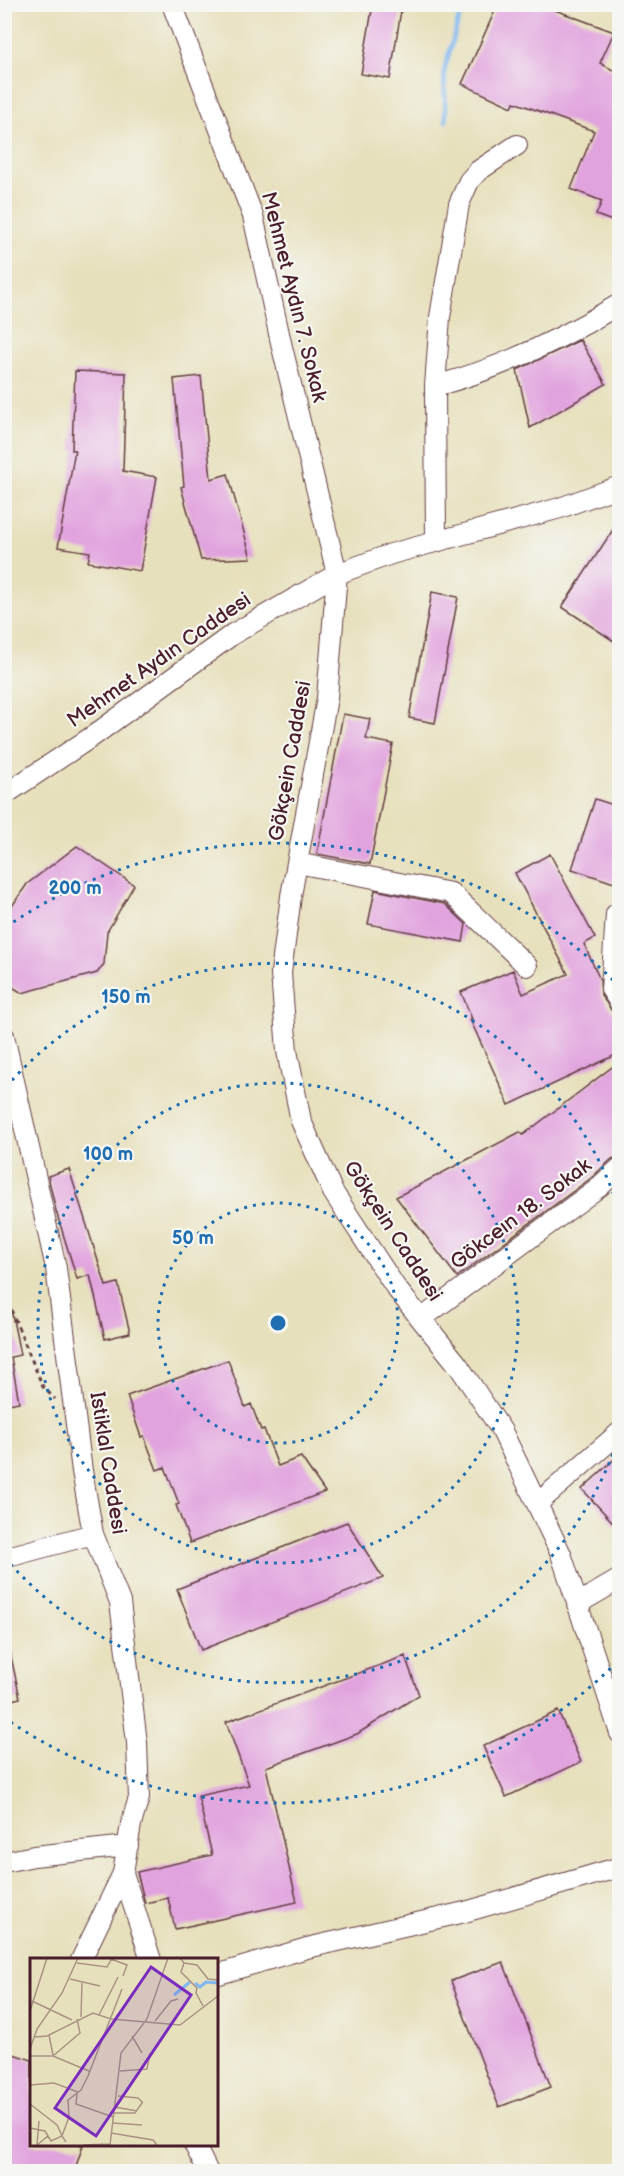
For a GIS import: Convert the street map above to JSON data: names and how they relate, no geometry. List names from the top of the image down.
{
  "streets": {
    "street": [
      "Mehmet Aydın 7. Sokak",
      "Mehmet Aydın Caddesi",
      "Gökçein Caddesi",
      "Gökceın 18. Sokak",
      "Istiklal Caddesi"
    ]
  },
  "crossings": [
    ["Mehmet Aydın 7. Sokak", "Mehmet Aydın Caddesi"],
    ["Mehmet Aydın 7. Sokak", "Gökçein Caddesi"],
    ["Mehmet Aydın Caddesi", "Gökçein Caddesi"],
    ["Gökçein Caddesi", "Gökceın 18. Sokak"]
  ],
  "rings": [
    "200 m",
    "150 m",
    "100 m",
    "50 m"
  ]
}
